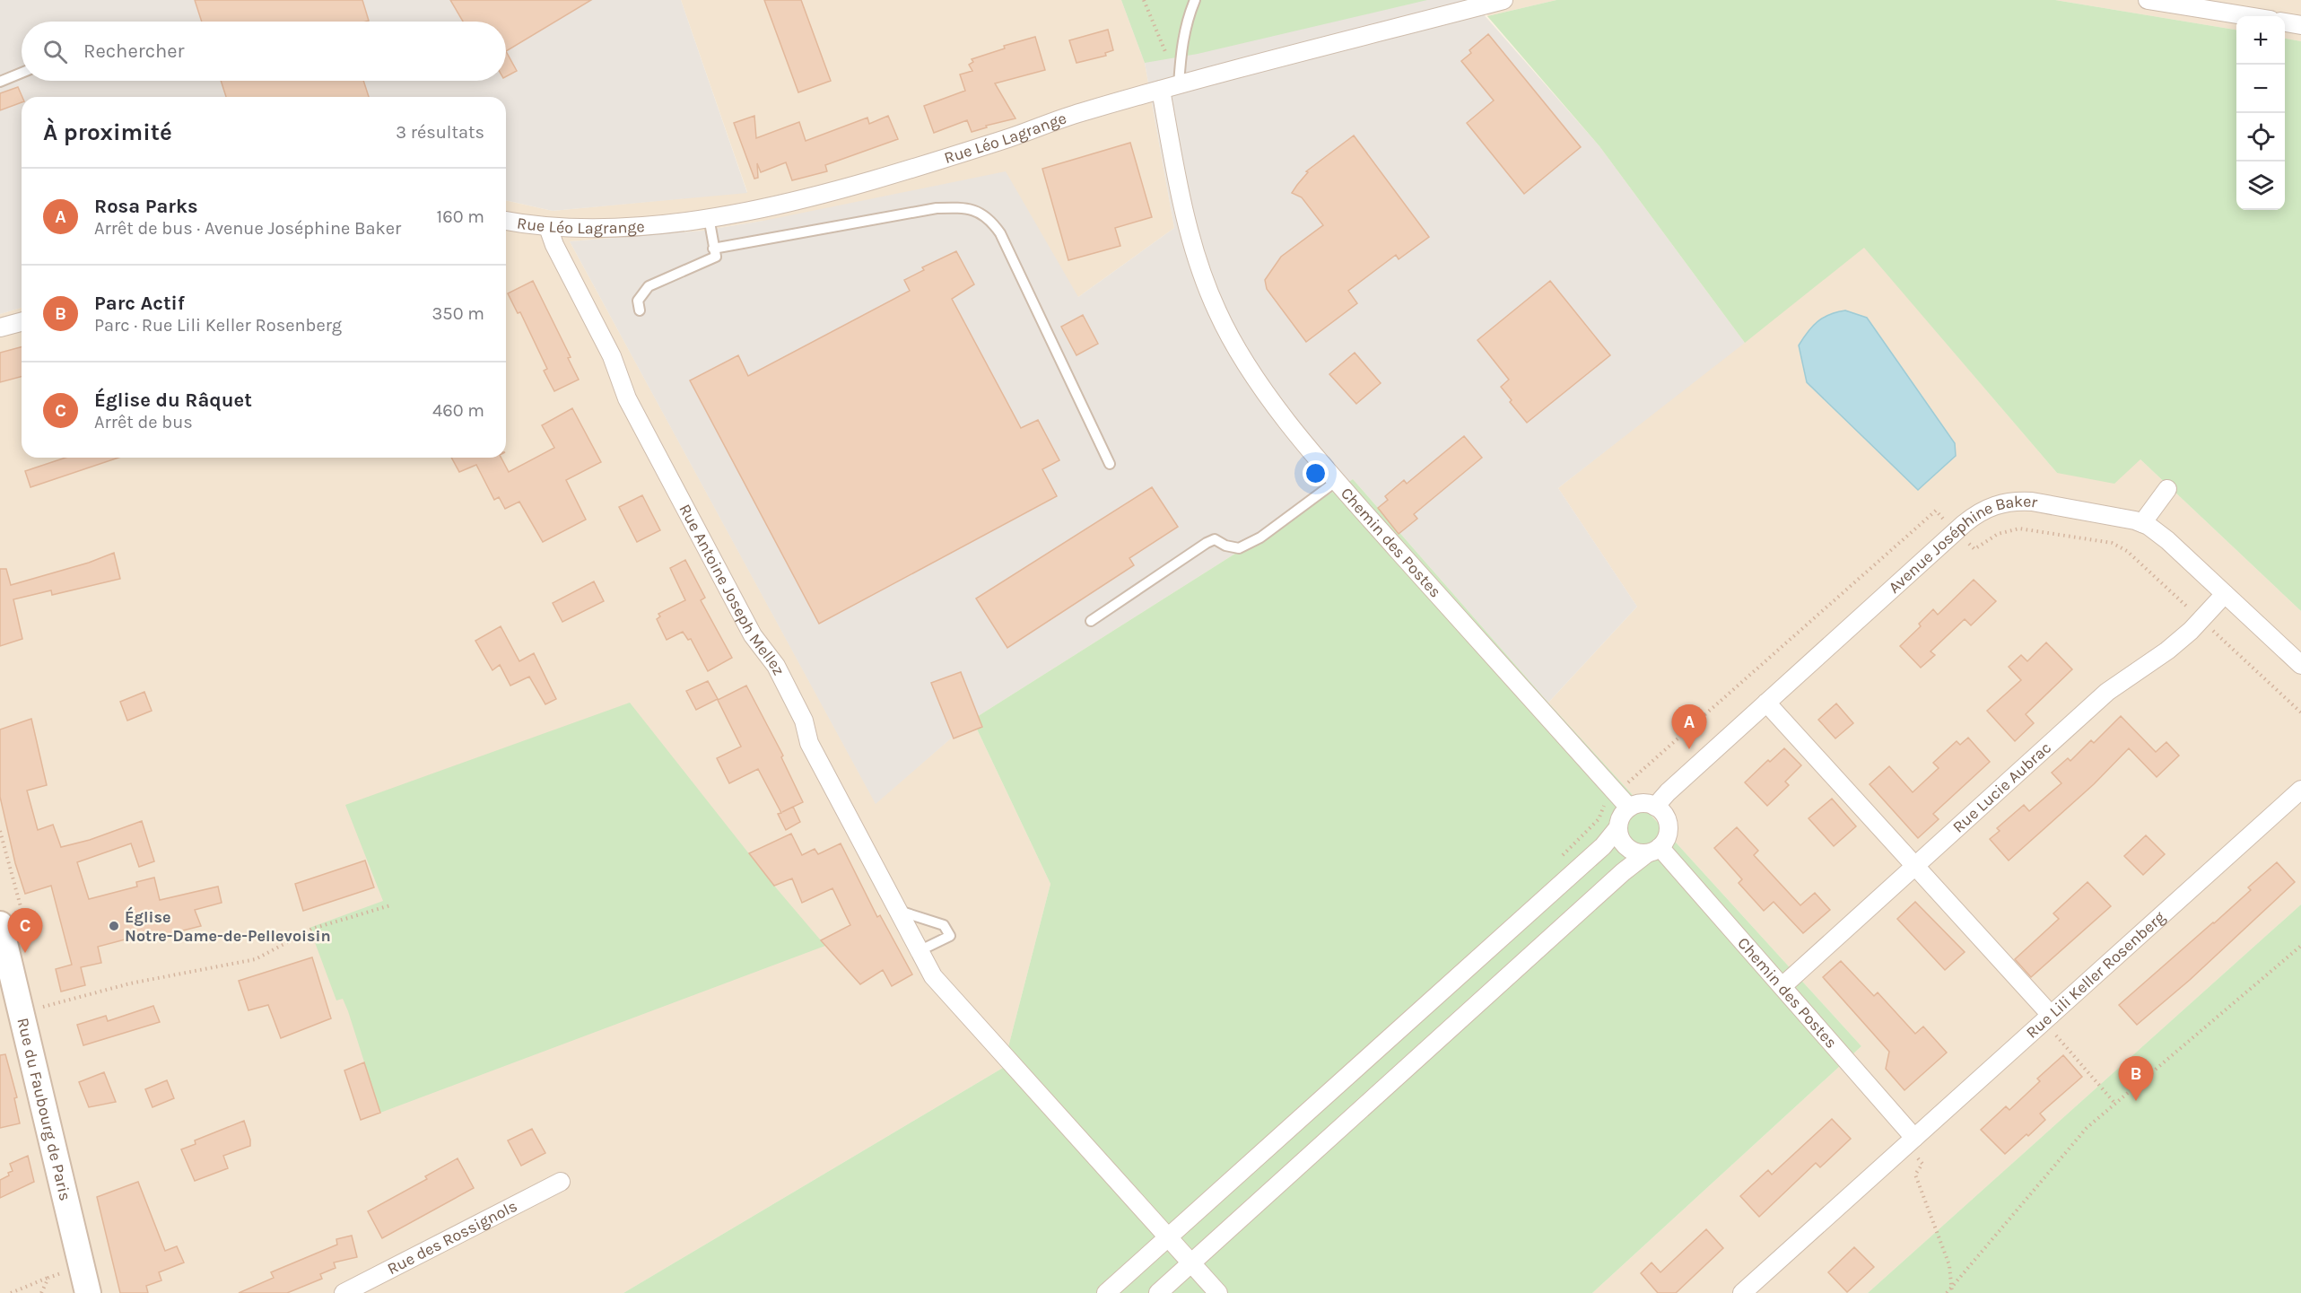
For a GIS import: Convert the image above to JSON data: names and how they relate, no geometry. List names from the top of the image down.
{
  "streets": {
    "main road": ["Rue du Faubourg de Paris"],
    "street": [
      "Rue Léo Lagrange",
      "Chemin des Postes",
      "Avenue Joséphine Baker",
      "Rue Antoine Joseph Mellez",
      "Rue Lucie Aubrac",
      "Rue Lili Keller Rosenberg",
      "Rue des Rossignols"
    ]
  },
  "crossings": [
    ["Rue Léo Lagrange", "Chemin des Postes"],
    ["Rue Léo Lagrange", "Rue Antoine Joseph Mellez"],
    ["Chemin des Postes", "Avenue Joséphine Baker"],
    ["Chemin des Postes", "Rue Lucie Aubrac"],
    ["Chemin des Postes", "Rue Lili Keller Rosenberg"],
    ["Avenue Joséphine Baker", "Rue Lucie Aubrac"]
  ],
  "places": ["Église Notre-Dame-de-Pellevoisin"],
  "page": {
    "map_buttons": ["+", "−"],
    "search": "Rechercher",
    "heading": ["À proximité", "3 résultats"],
    "list": [
      {
        "mark": "A",
        "name": "Rosa Parks",
        "note": "Arrêt de bus · Avenue Joséphine Baker",
        "value": "160 m"
      },
      {
        "mark": "B",
        "name": "Parc Actif",
        "note": "Parc · Rue Lili Keller Rosenberg",
        "value": "350 m"
      },
      {
        "mark": "C",
        "name": "Église du Râquet",
        "note": "Arrêt de bus",
        "value": "460 m"
      }
    ],
    "pins": ["A", "C", "B"]
  }
}
